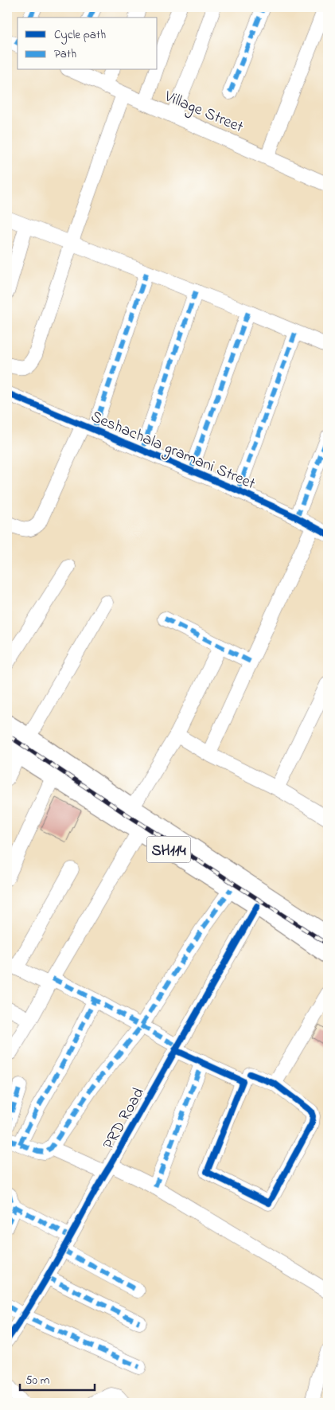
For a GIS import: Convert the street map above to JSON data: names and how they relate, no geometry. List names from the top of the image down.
{
  "streets": {
    "main road": ["SH114"],
    "street": ["Village Street", "Seshachala gramani Street", "PRD Road"]
  },
  "crossings": [
    ["SH114", "PRD Road"]
  ],
  "legend": ["Cycle path", "Path"],
  "scale_bar": "50 m"
}
